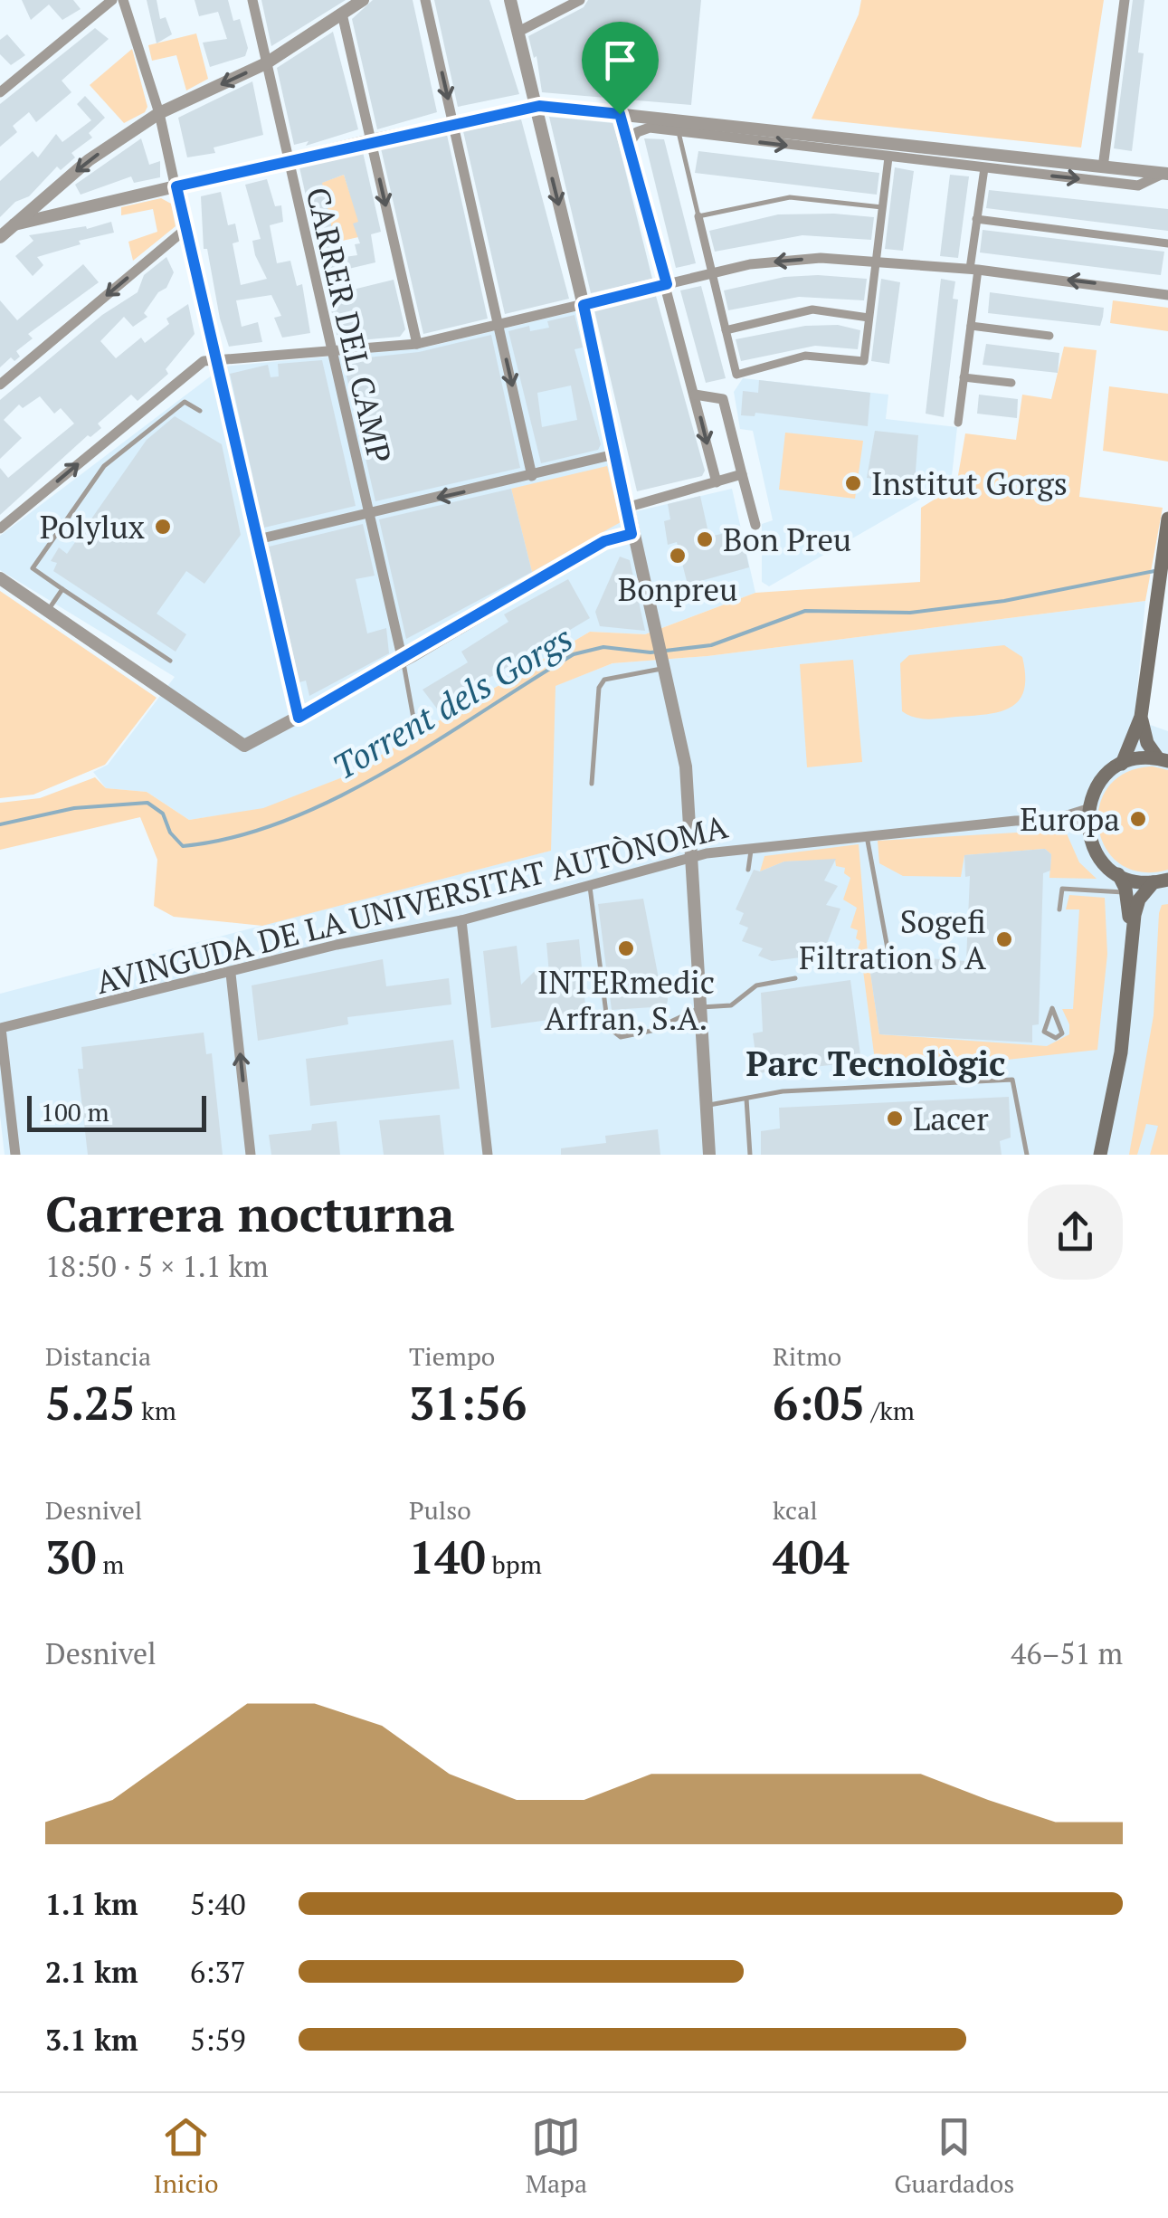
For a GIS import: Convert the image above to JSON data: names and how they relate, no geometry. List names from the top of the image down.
{
  "streets": {
    "street": ["CARRER DEL CAMP", "AVINGUDA DE LA UNIVERSITAT AUTÒNOMA"]
  },
  "districts": ["Parc Tecnològic"],
  "water": ["Torrent dels Gorgs"],
  "places": [
    "Institut Gorgs",
    "Polylux",
    "Bon Preu",
    "Bonpreu",
    "Europa",
    "Sogefi Filtration S A",
    "INTERmedic Arfran, S.A.",
    "Lacer"
  ],
  "scale_bar": "100 m",
  "page": {
    "scale": "100 m",
    "heading": ["Carrera nocturna", "18:50 · 5 × 1.1 km"],
    "stats": [
      ["Distancia", "5.25 km"],
      ["Tiempo", "31:56"],
      ["Ritmo", "6:05 /km"],
      ["Desnivel", "30 m"],
      ["Pulso", "140 bpm"],
      ["kcal", "404"]
    ],
    "chart": ["Desnivel", "46–51 m"],
    "list": [
      {
        "name": "1.1 km",
        "note": "5:40"
      },
      {
        "name": "2.1 km",
        "note": "6:37"
      },
      {
        "name": "3.1 km",
        "note": "5:59"
      }
    ],
    "tabs": ["Inicio", "Mapa", "Guardados"]
  }
}
